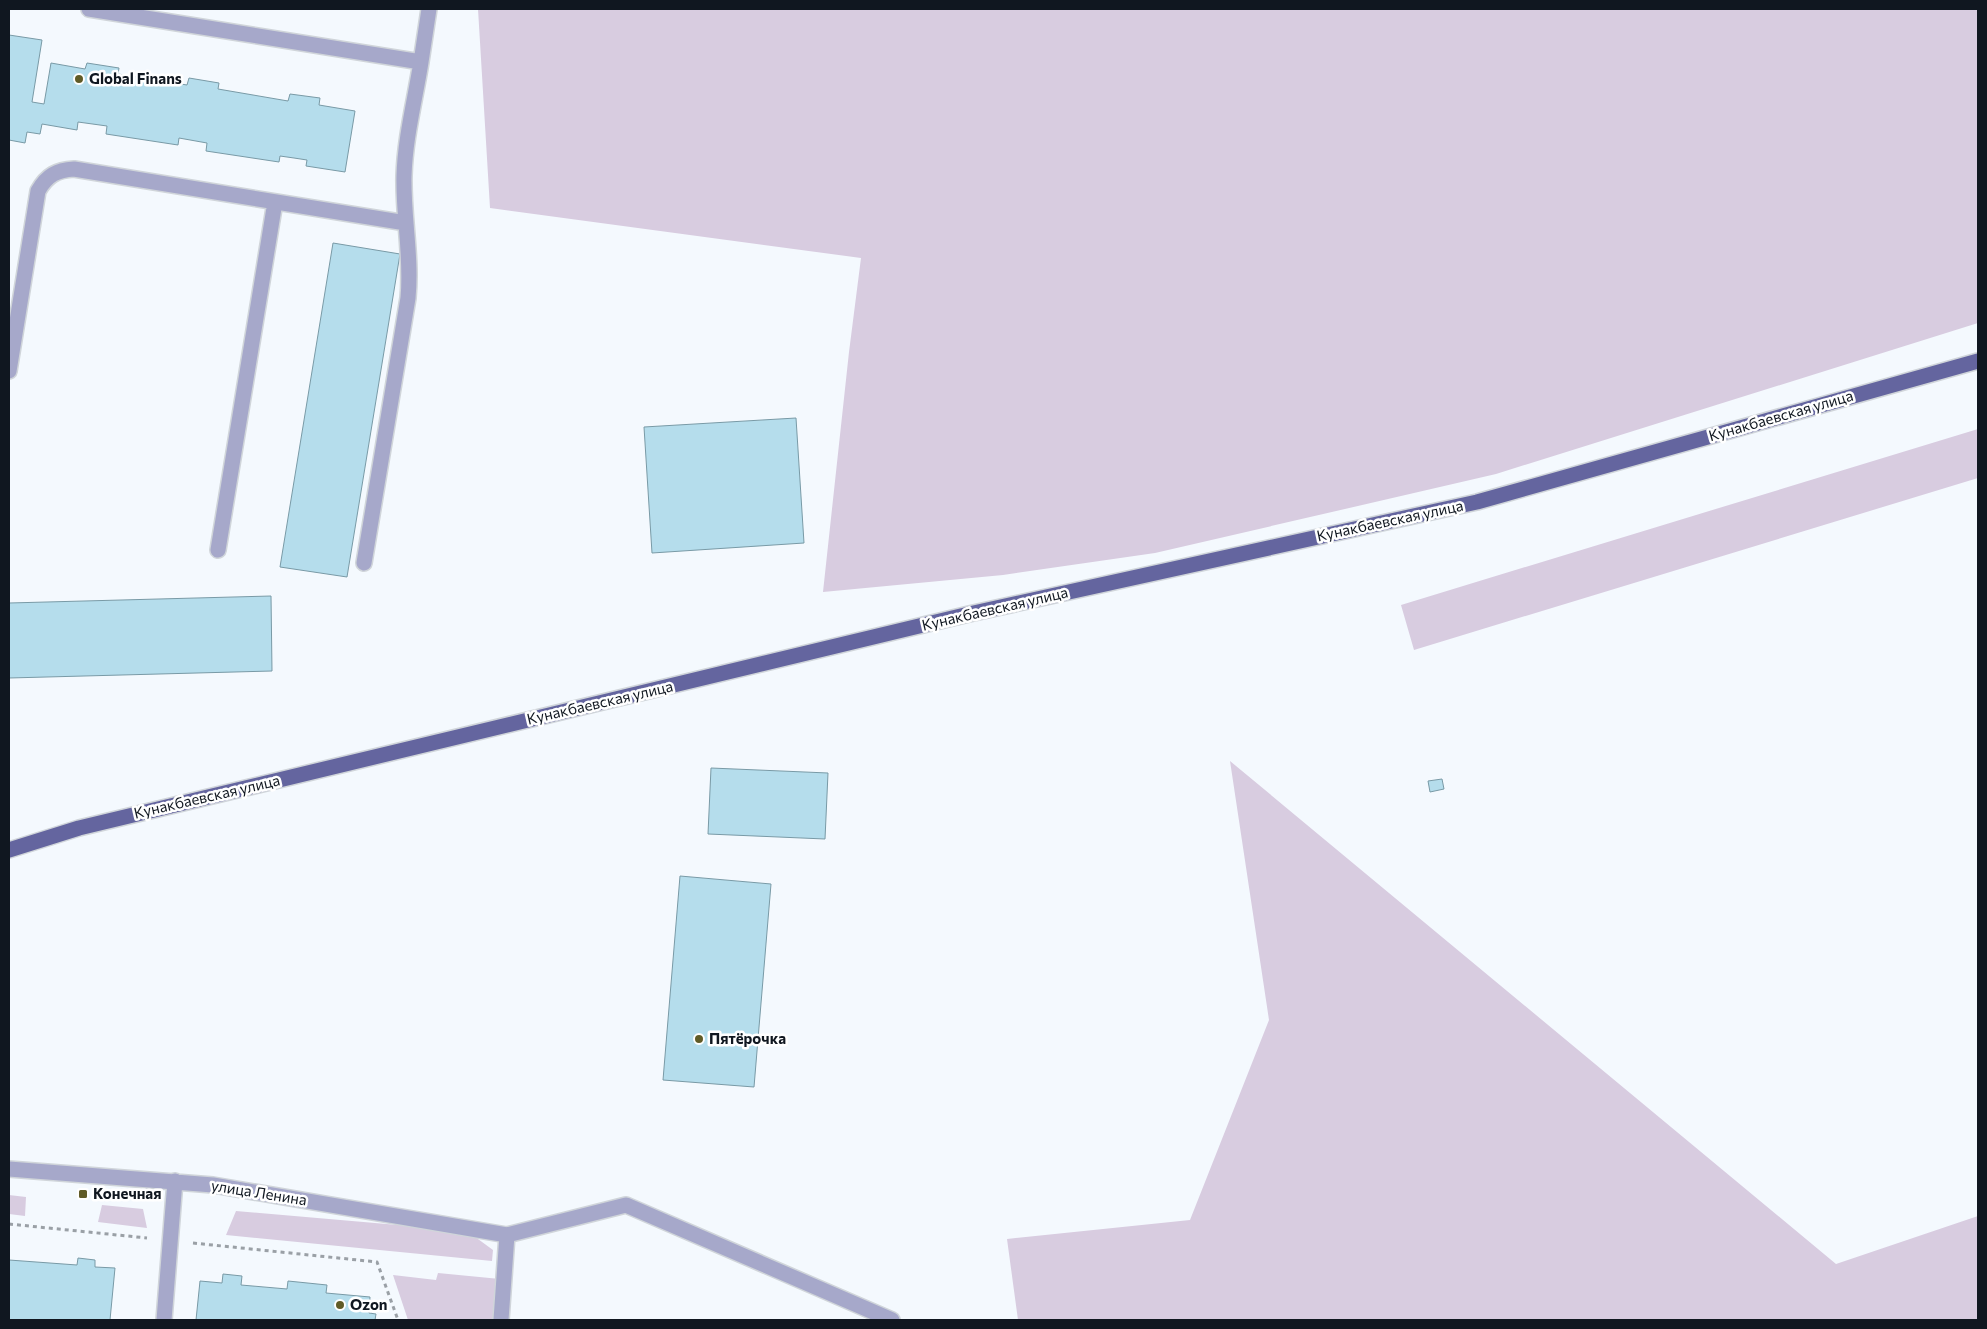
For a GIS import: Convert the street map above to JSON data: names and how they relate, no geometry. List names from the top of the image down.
{
  "streets": {
    "main road": ["Кунакбаевская улица"],
    "street": ["улица Ленина"]
  },
  "places": {
    "other": ["Global Finans", "Пятёрочка", "Ozon"],
    "transit": ["Конечная"]
  }
}
